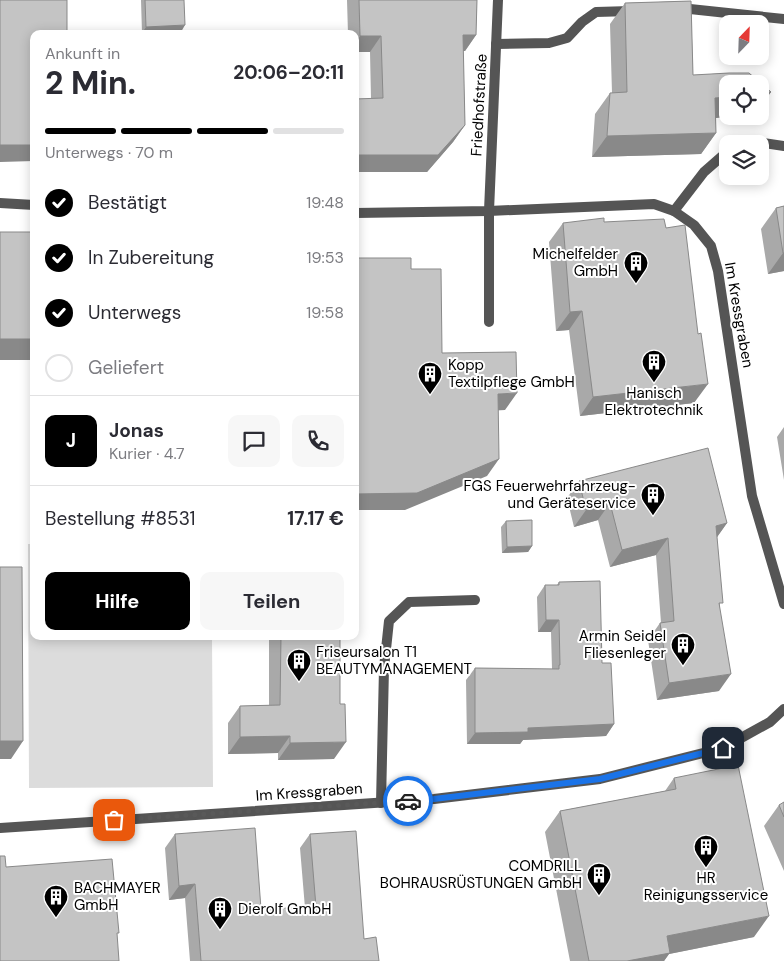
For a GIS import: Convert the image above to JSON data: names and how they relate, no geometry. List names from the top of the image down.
{
  "streets": {
    "street": ["Friedhofstraße", "Im Kressgraben"]
  },
  "crossings": [
    ["Friedhofstraße", "Im Kressgraben"]
  ],
  "places": {
    "building": [
      "Michelfelder GmbH",
      "Hanisch Elektrotechnik",
      "Kopp Textilpflege GmbH",
      "FGS Feuerwehrfahrzeug- und Geräteservice",
      "Armin Seidel Fliesenleger",
      "Friseursalon T1 BEAUTYMANAGEMENT",
      "HR Reinigungsservice",
      "COMDRILL BOHRAUSRÜSTUNGEN GmbH",
      "BACHMAYER GmbH",
      "Dierolf GmbH"
    ]
  },
  "north": "top right",
  "page": {
    "heading": ["2 Min.", "Ankunft in", "20:06–20:11"],
    "panel": [
      "Jonas",
      "Kurier · 4.7",
      "Bestellung #8531",
      "17.17 €"
    ],
    "bar": "Unterwegs · 70 m",
    "list": [
      ["Bestätigt", "19:48"],
      ["In Zubereitung", "19:53"],
      ["Unterwegs", "19:58"],
      "Geliefert"
    ],
    "round": "J",
    "buttons": ["Hilfe", "Teilen"]
  }
}
